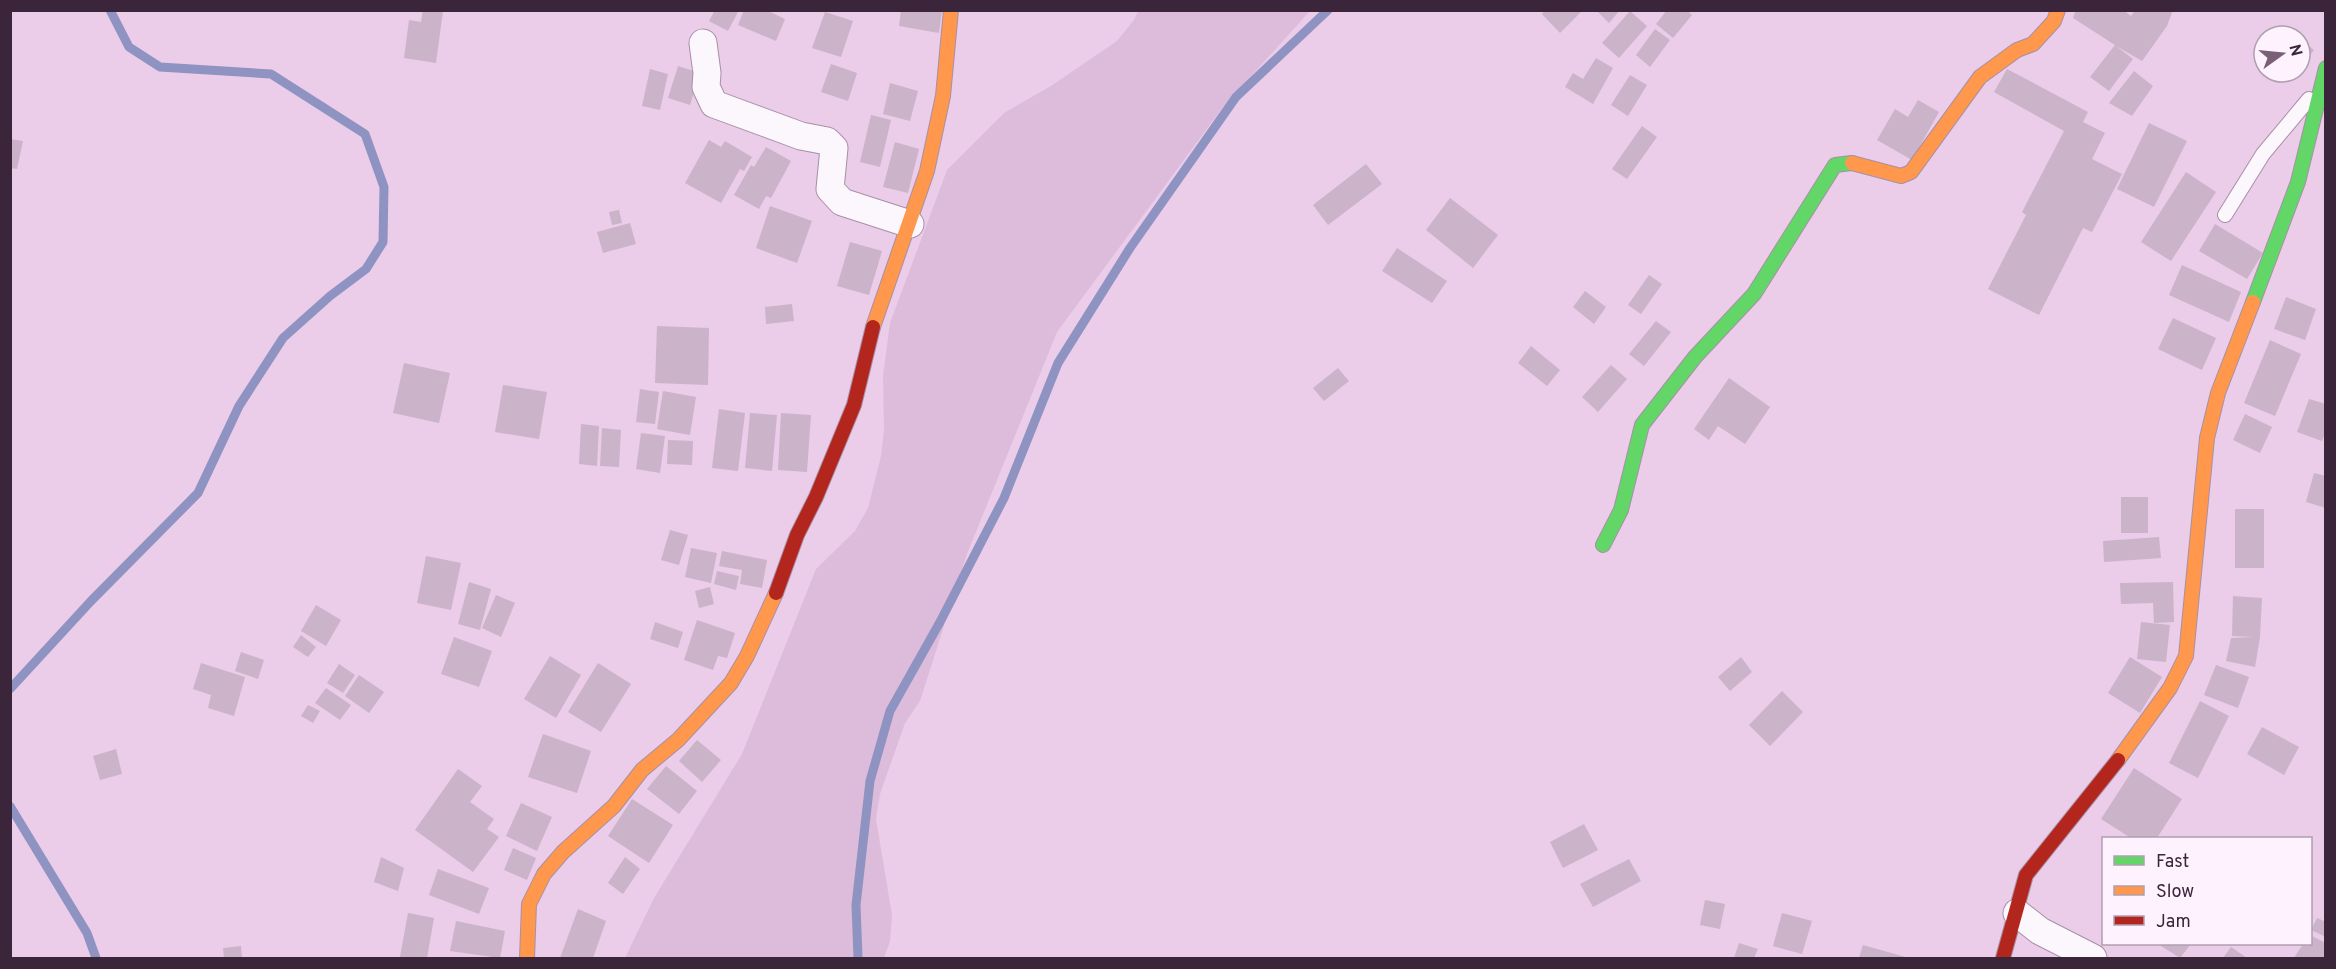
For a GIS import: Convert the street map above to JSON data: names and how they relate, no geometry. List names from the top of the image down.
{
  "legend": ["Fast", "Slow", "Jam"],
  "north": "right"
}
